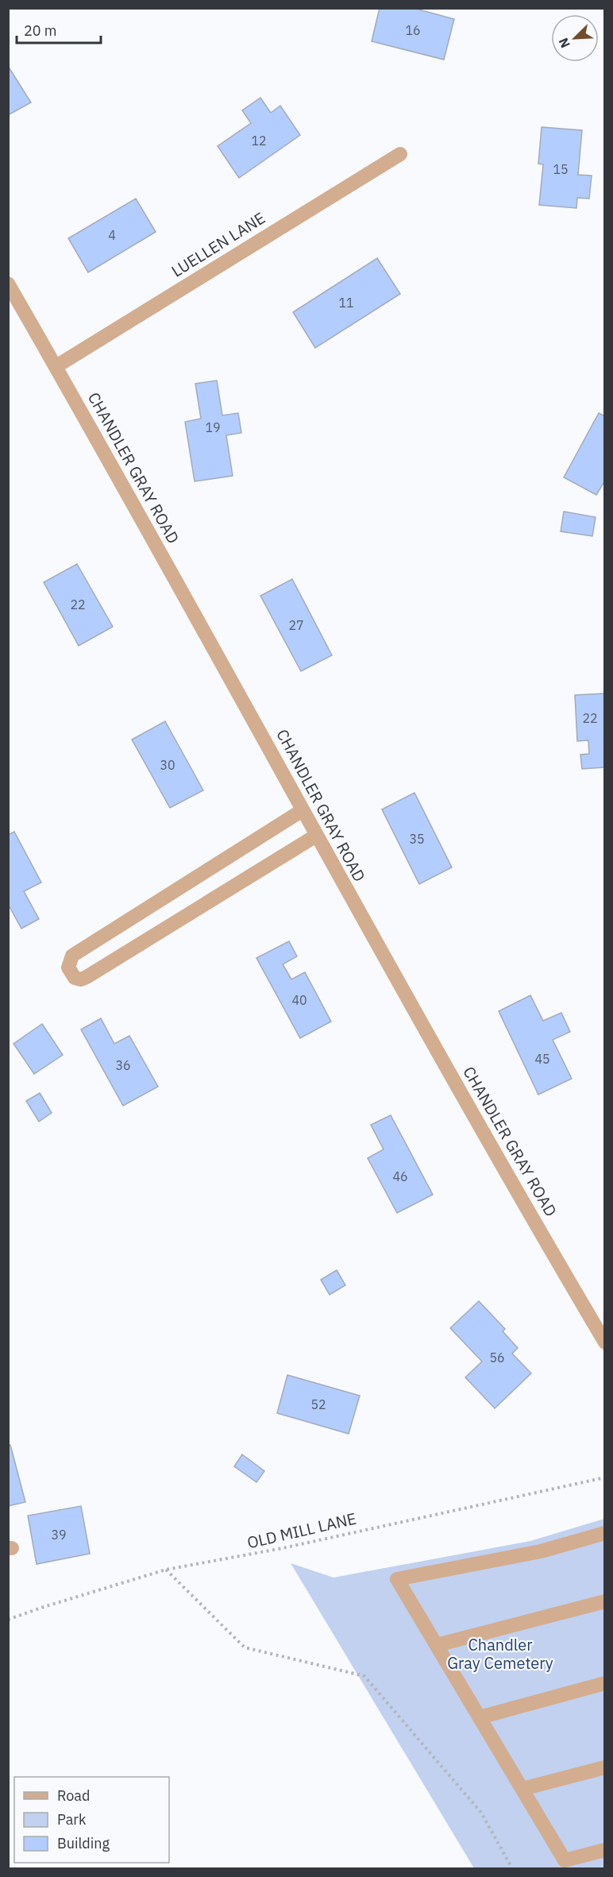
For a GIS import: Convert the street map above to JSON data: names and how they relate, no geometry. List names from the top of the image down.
{
  "streets": {
    "street": ["LUELLEN LANE", "CHANDLER GRAY ROAD"],
    "path": ["OLD MILL LANE"]
  },
  "crossings": [
    ["LUELLEN LANE", "CHANDLER GRAY ROAD"]
  ],
  "parks": ["Chandler Gray Cemetery"],
  "house_numbers": [
    "16",
    "12",
    "15",
    "4",
    "11",
    "19",
    "22",
    "27",
    "22",
    "30",
    "35",
    "40",
    "45",
    "36",
    "46",
    "56",
    "52",
    "39"
  ],
  "legend": ["Road", "Park", "Building"],
  "scale_bar": "20 m",
  "north": "bottom left"
}
